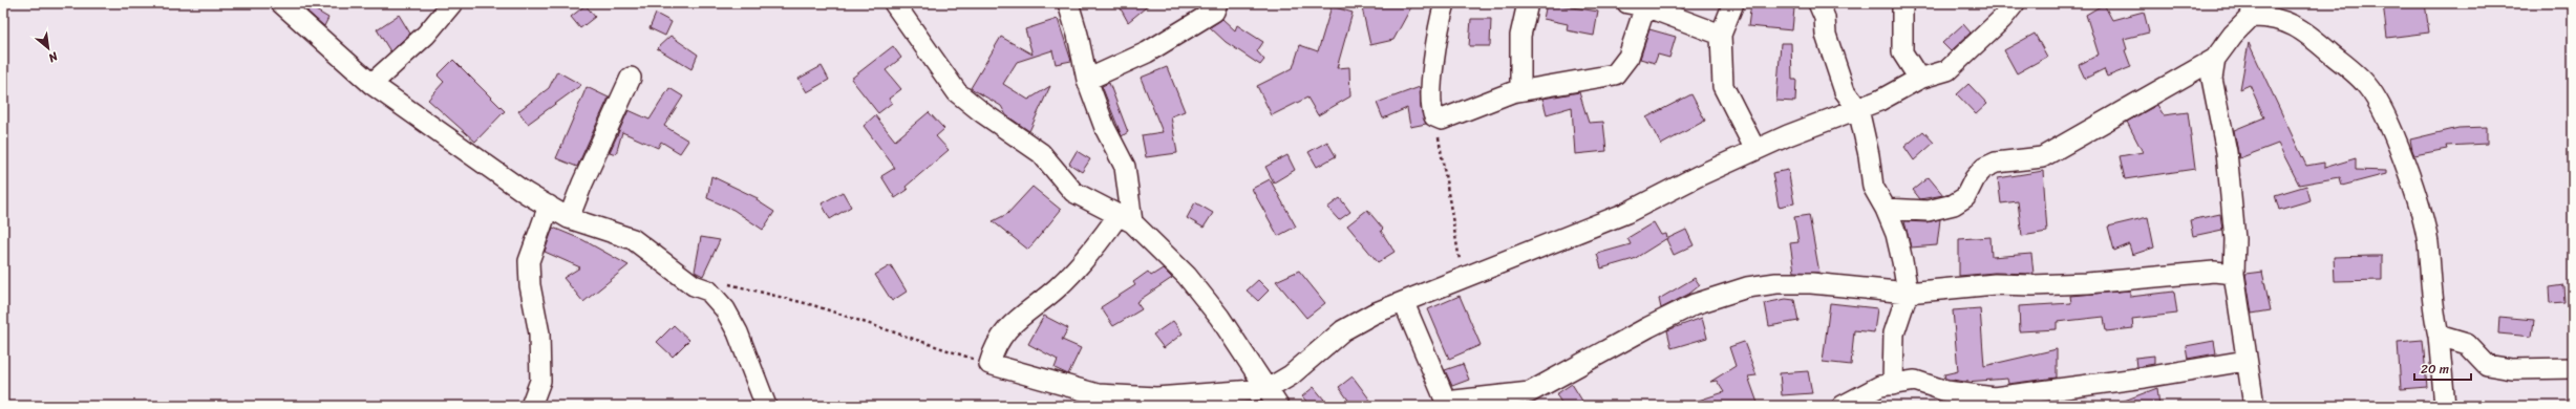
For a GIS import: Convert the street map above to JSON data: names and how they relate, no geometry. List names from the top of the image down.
{
  "scale_bar": "20 m",
  "north": "bottom right"
}
